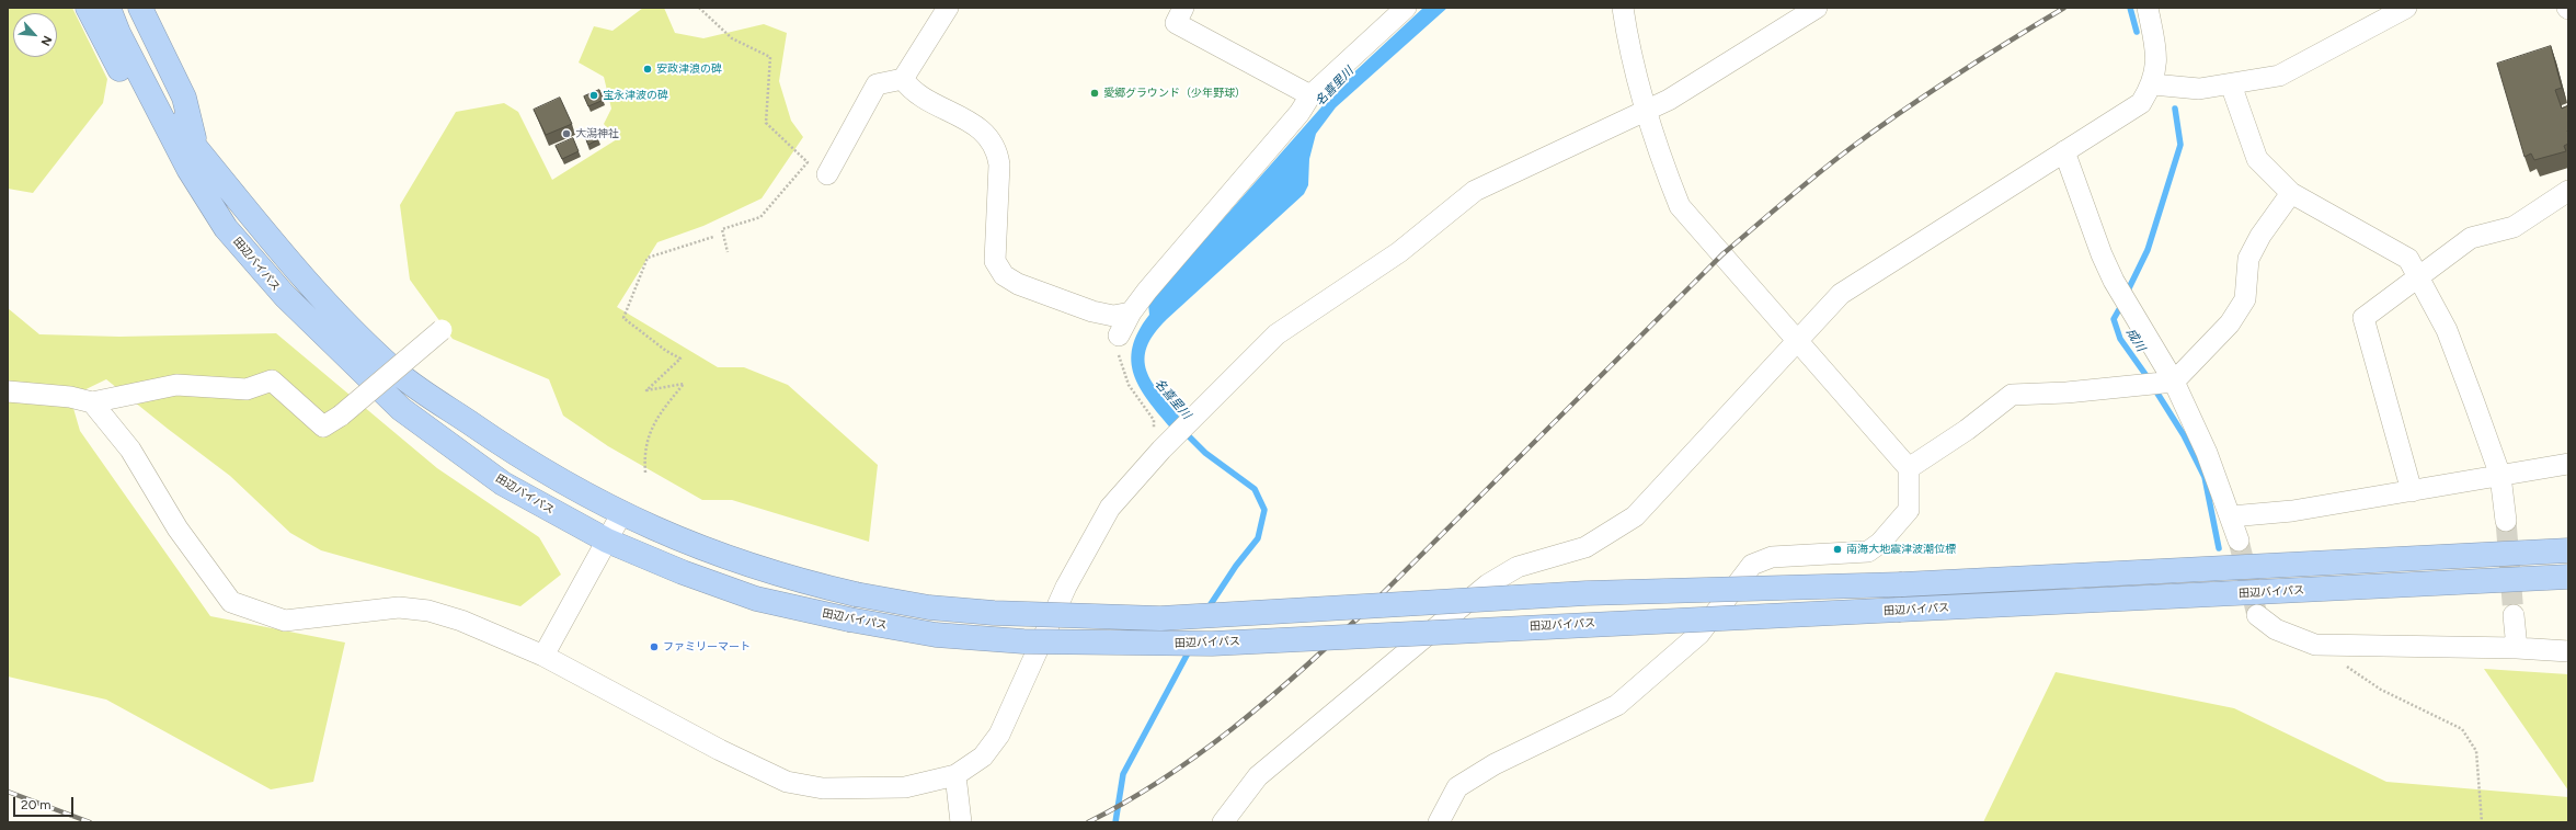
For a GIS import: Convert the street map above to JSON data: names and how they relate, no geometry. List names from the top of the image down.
{
  "streets": {
    "highway": ["田辺バイパス"]
  },
  "water": ["名喜里川", "成川"],
  "places": [
    "安政津浪の碑",
    "愛郷グラウンド（少年野球）",
    "宝永津波の碑",
    "大潟神社",
    "南海大地震津波潮位標",
    "ファミリーマート"
  ],
  "scale_bar": "20 m",
  "north": "bottom right"
}
